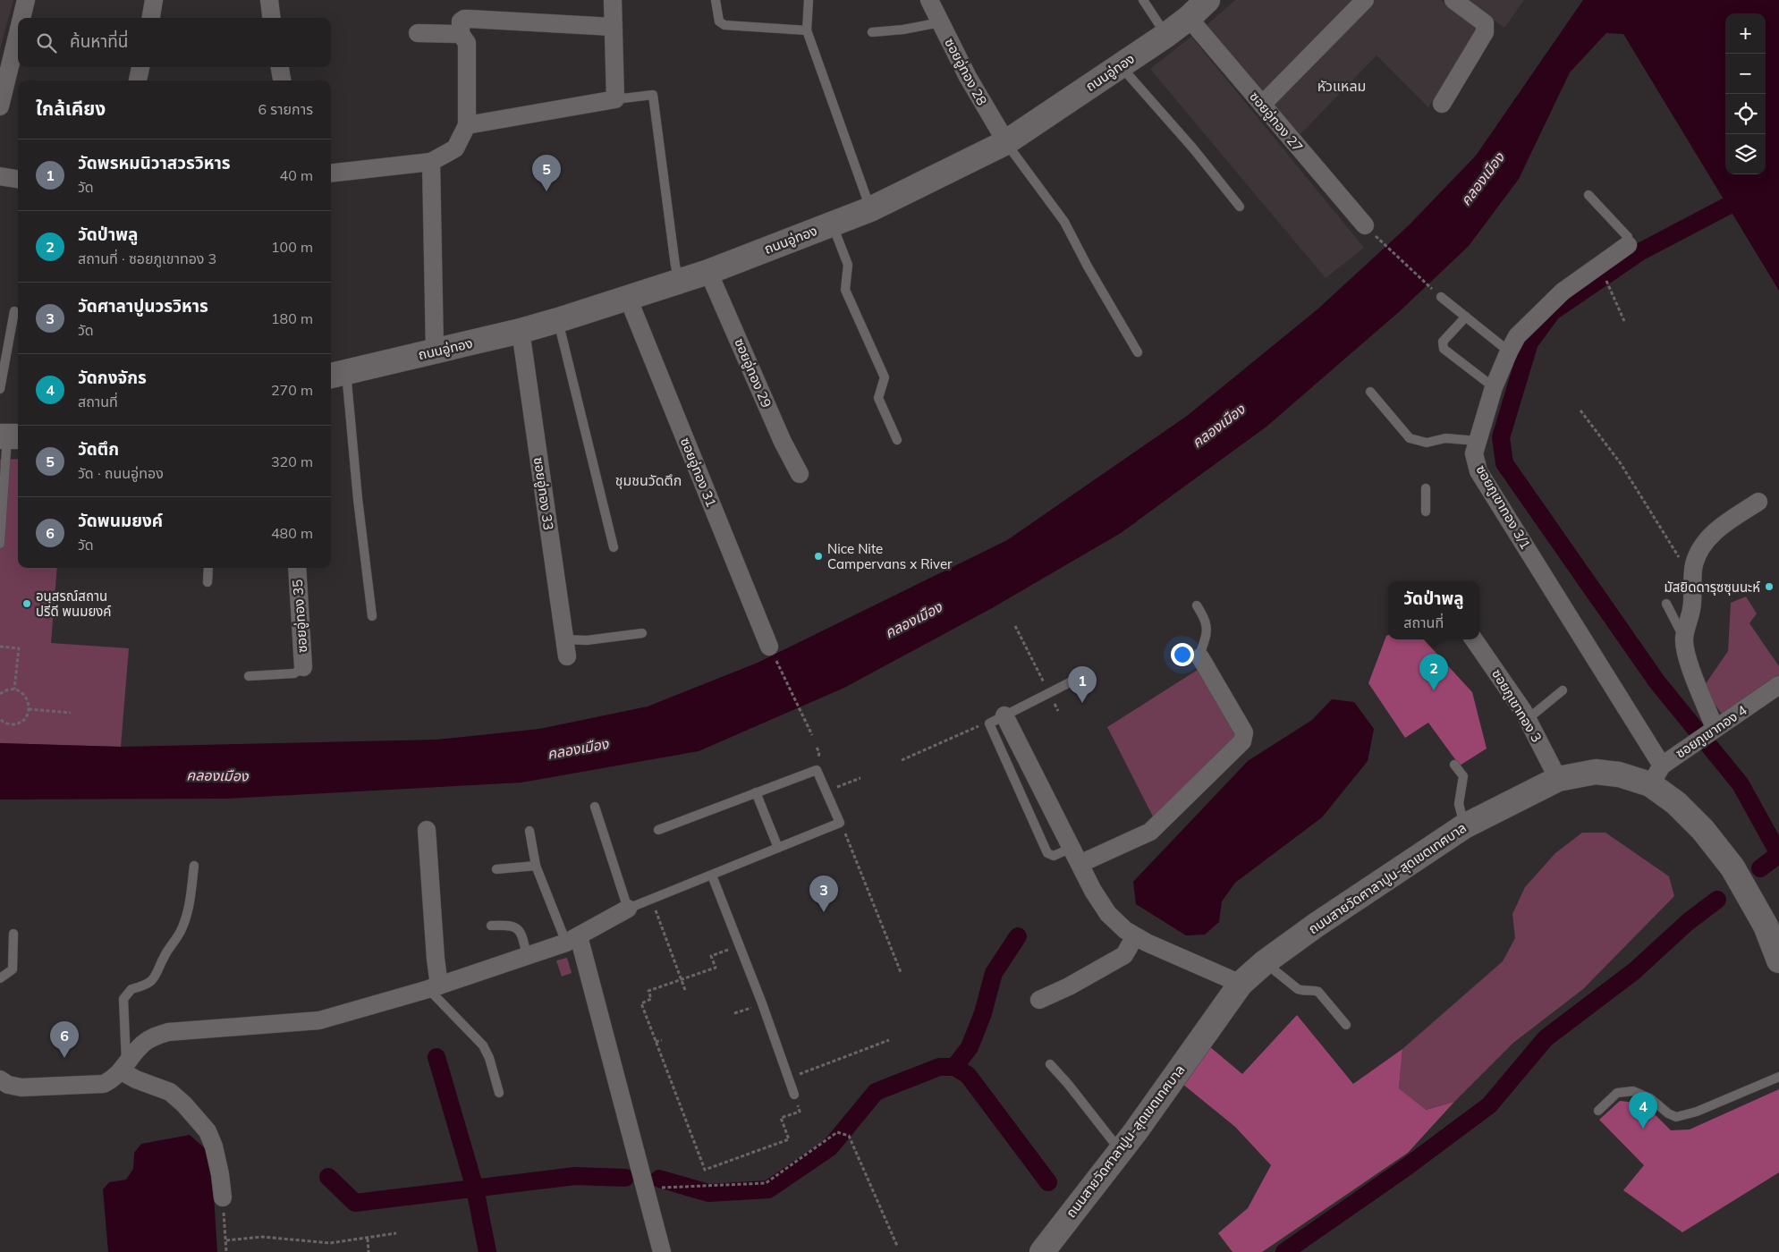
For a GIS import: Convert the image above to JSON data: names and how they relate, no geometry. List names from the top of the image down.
{
  "streets": {
    "street": [
      "ซอยอู่ทอง 28",
      "ถนนอู่ทอง",
      "ซอยอู่ทอง 27",
      "ซอยอู่ทอง 29",
      "ซอยอู่ทอง 31",
      "ซอยอู่ทอง 33",
      "ซอยภูเขาทอง 3/1",
      "ซอยอู่ทอง 35",
      "ซอยภูเขาทอง 3",
      "ซอยภูเขาทอง 4",
      "ถนนสายวัดศาลาปูน-สุดเขตเทศบาล"
    ]
  },
  "crossings": [
    ["ซอยอู่ทอง 28", "ถนนอู่ทอง"],
    ["ถนนอู่ทอง", "ซอยอู่ทอง 27"],
    ["ถนนอู่ทอง", "ซอยอู่ทอง 29"],
    ["ถนนอู่ทอง", "ซอยอู่ทอง 31"],
    ["ถนนอู่ทอง", "ซอยอู่ทอง 33"],
    ["ซอยภูเขาทอง 3/1", "ซอยภูเขาทอง 4"],
    ["ซอยภูเขาทอง 3/1", "ถนนสายวัดศาลาปูน-สุดเขตเทศบาล"],
    ["ซอยภูเขาทอง 3", "ถนนสายวัดศาลาปูน-สุดเขตเทศบาล"],
    ["ซอยภูเขาทอง 4", "ถนนสายวัดศาลาปูน-สุดเขตเทศบาล"]
  ],
  "districts": ["หัวแหลม", "ชุมชนวัดตึก"],
  "water": ["คลองเมือง"],
  "places": ["Nice Nite Campervans x River", "มัสยิดดารุซซุนนะห์", "อนุสรณ์สถาน ปรีดี พนมยงค์"],
  "page": {
    "map_buttons": ["+", "−"],
    "search": "ค้นหาที่นี่",
    "heading": ["ใกล้เคียง", "6 รายการ"],
    "list": [
      {
        "mark": "1",
        "name": "วัดพรหมนิวาสวรวิหาร",
        "note": "วัด",
        "value": "40 m"
      },
      {
        "mark": "2",
        "name": "วัดป่าพลู",
        "note": "สถานที่ · ซอยภูเขาทอง 3",
        "value": "100 m"
      },
      {
        "mark": "3",
        "name": "วัดศาลาปูนวรวิหาร",
        "note": "วัด",
        "value": "180 m"
      },
      {
        "mark": "4",
        "name": "วัดกงจักร",
        "note": "สถานที่",
        "value": "270 m"
      },
      {
        "mark": "5",
        "name": "วัดตึก",
        "note": "วัด · ถนนอู่ทอง",
        "value": "320 m"
      },
      {
        "mark": "6",
        "name": "วัดพนมยงค์",
        "note": "วัด",
        "value": "480 m"
      }
    ],
    "pins": [
      "5",
      "2",
      "1",
      "3",
      "6",
      "4"
    ],
    "popup": ["วัดป่าพลู", "สถานที่"]
  }
}
